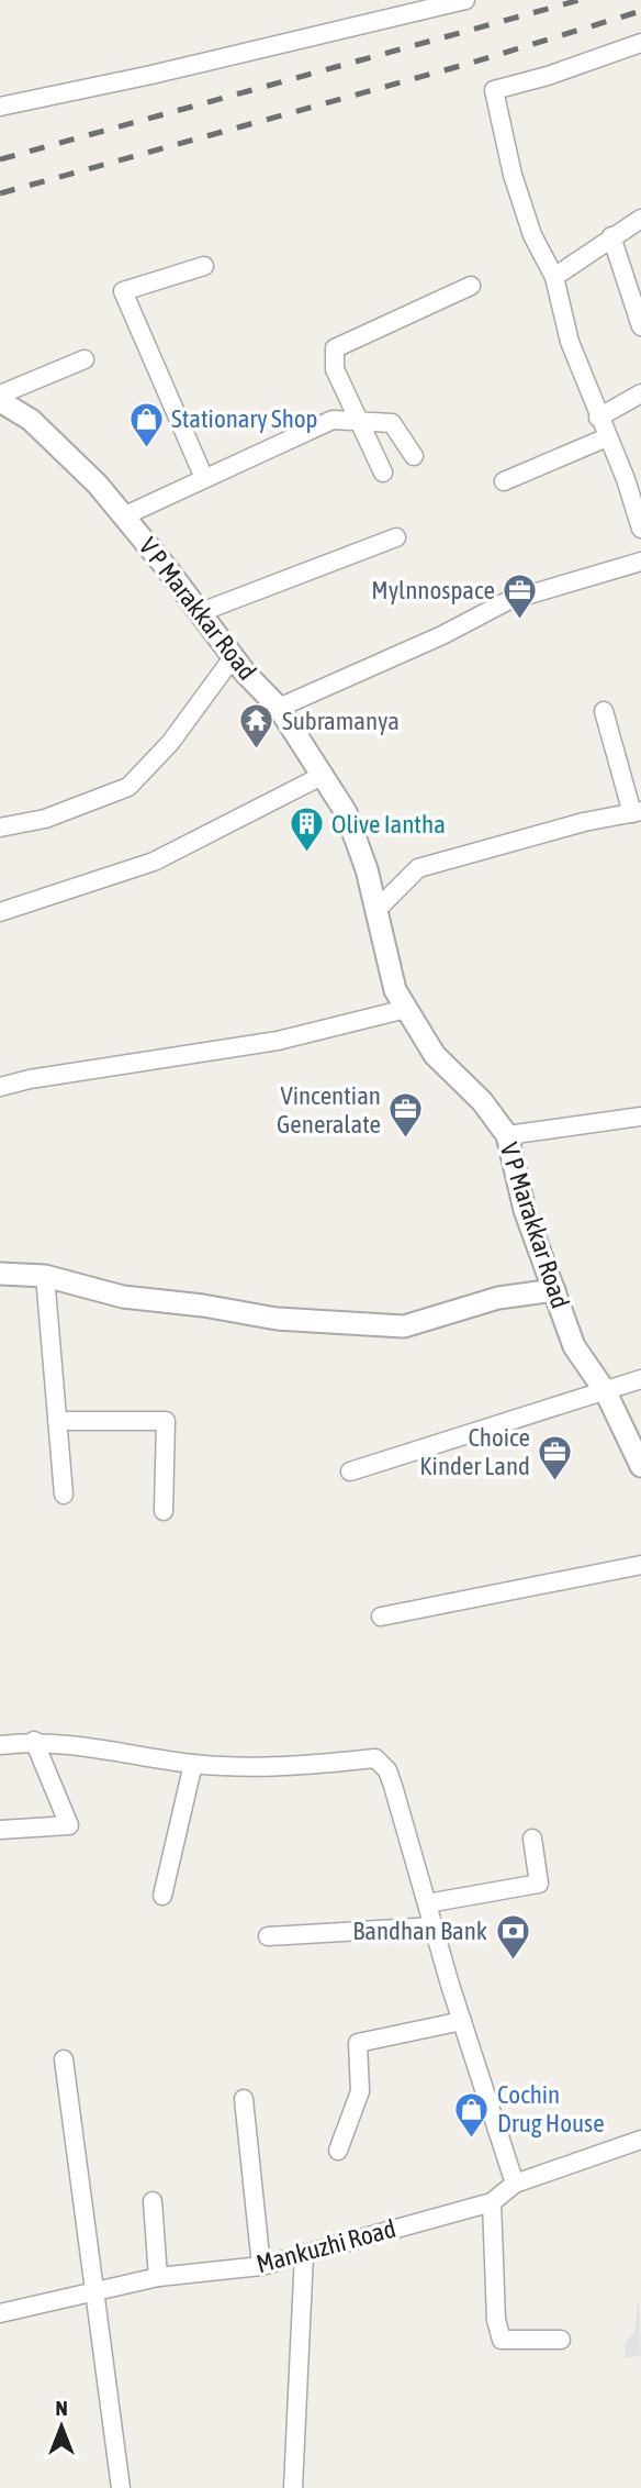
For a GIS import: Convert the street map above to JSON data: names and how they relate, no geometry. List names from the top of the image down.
{
  "streets": {
    "street": ["V P Marakkar Road", "Mankuzhi Road"]
  },
  "places": {
    "shop": ["Stationary Shop", "Cochin Drug House"],
    "office": ["Mylnnospace", "Vincentian Generalate", "Choice Kinder Land"],
    "temple": ["Subramanya"],
    "building": ["Olive Iantha"],
    "bank": ["Bandhan Bank"]
  },
  "north": "top"
}
